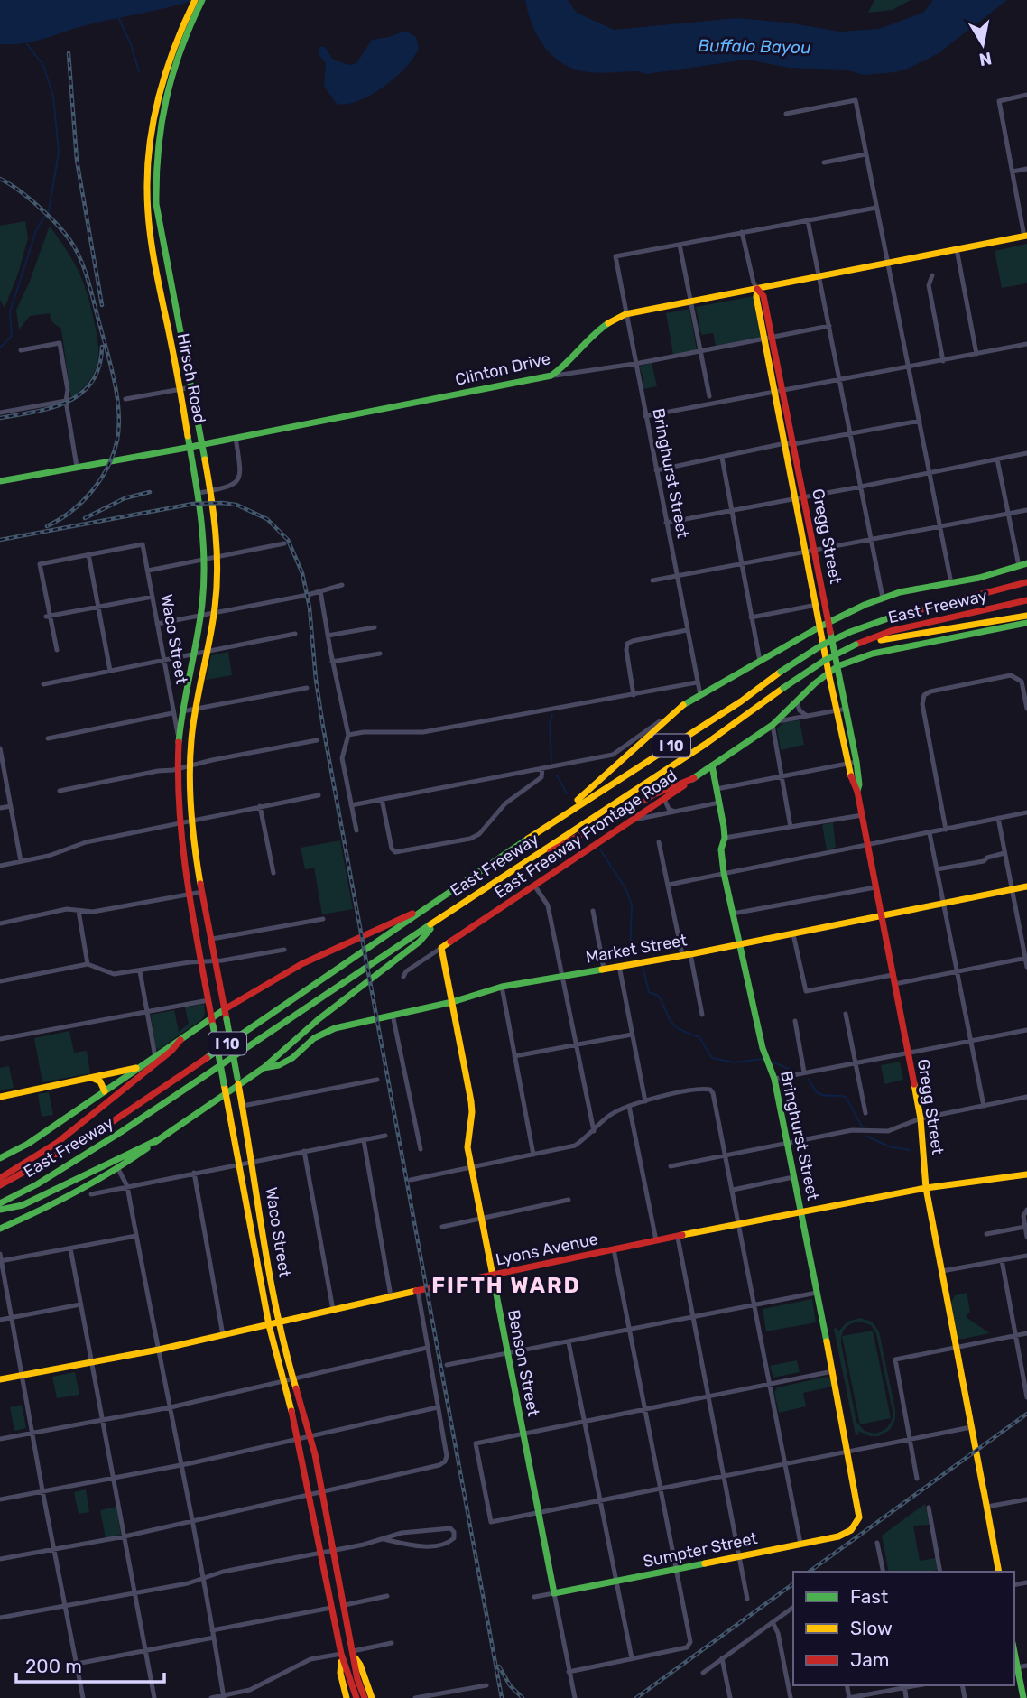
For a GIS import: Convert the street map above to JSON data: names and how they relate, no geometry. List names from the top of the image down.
{
  "streets": {
    "main road": [
      "Clinton Drive",
      "Hirsch Road",
      "Bringhurst Street",
      "Gregg Street",
      "East Freeway",
      "Waco Street",
      "I 10",
      "East Freeway Frontage Road",
      "Market Street",
      "Lyons Avenue",
      "Benson Street",
      "Sumpter Street"
    ]
  },
  "crossings": [
    ["Clinton Drive", "Hirsch Road"],
    ["Clinton Drive", "Bringhurst Street"],
    ["Clinton Drive", "Gregg Street"],
    ["Hirsch Road", "Waco Street"],
    ["Bringhurst Street", "East Freeway Frontage Road"],
    ["Bringhurst Street", "Market Street"],
    ["Bringhurst Street", "Lyons Avenue"],
    ["Bringhurst Street", "Sumpter Street"],
    ["Gregg Street", "East Freeway Frontage Road"],
    ["Gregg Street", "Market Street"],
    ["Gregg Street", "Lyons Avenue"],
    ["Waco Street", "Lyons Avenue"],
    ["East Freeway Frontage Road", "Benson Street"],
    ["Market Street", "Benson Street"],
    ["Lyons Avenue", "Benson Street"],
    ["Benson Street", "Sumpter Street"]
  ],
  "districts": ["FIFTH WARD"],
  "water": ["Buffalo Bayou"],
  "legend": ["Fast", "Slow", "Jam"],
  "scale_bar": "200 m",
  "north": "bottom"
}
